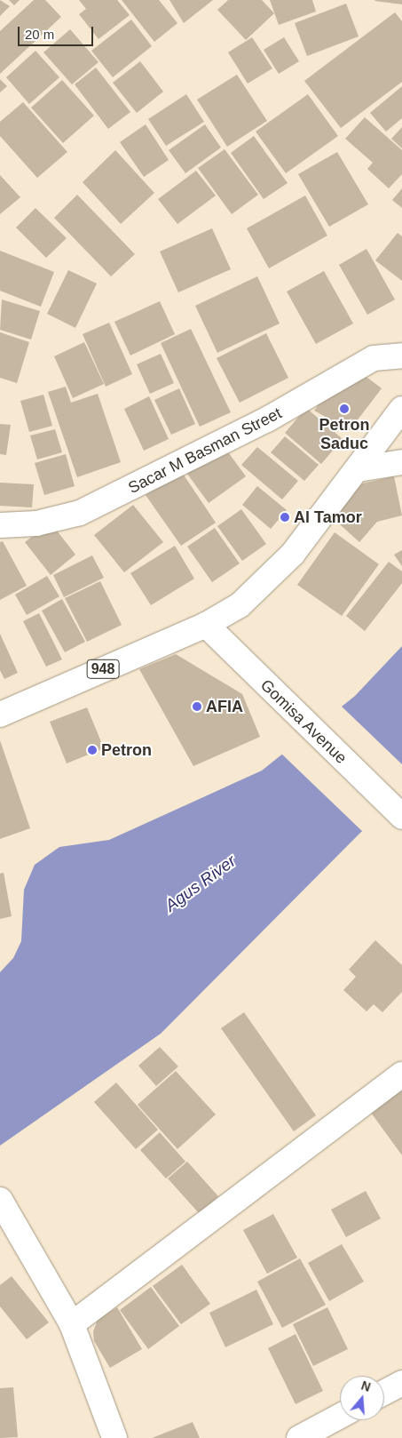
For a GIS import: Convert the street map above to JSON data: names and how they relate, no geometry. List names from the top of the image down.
{
  "streets": {
    "main road": ["Sacar M Basman Street", "948", "Gomisa Avenue"]
  },
  "crossings": [
    ["948", "Gomisa Avenue"]
  ],
  "water": ["Agus River"],
  "places": [
    "Petron Saduc",
    "Al Tamor",
    "AFIA",
    "Petron"
  ],
  "scale_bar": "20 m",
  "north": "top"
}
